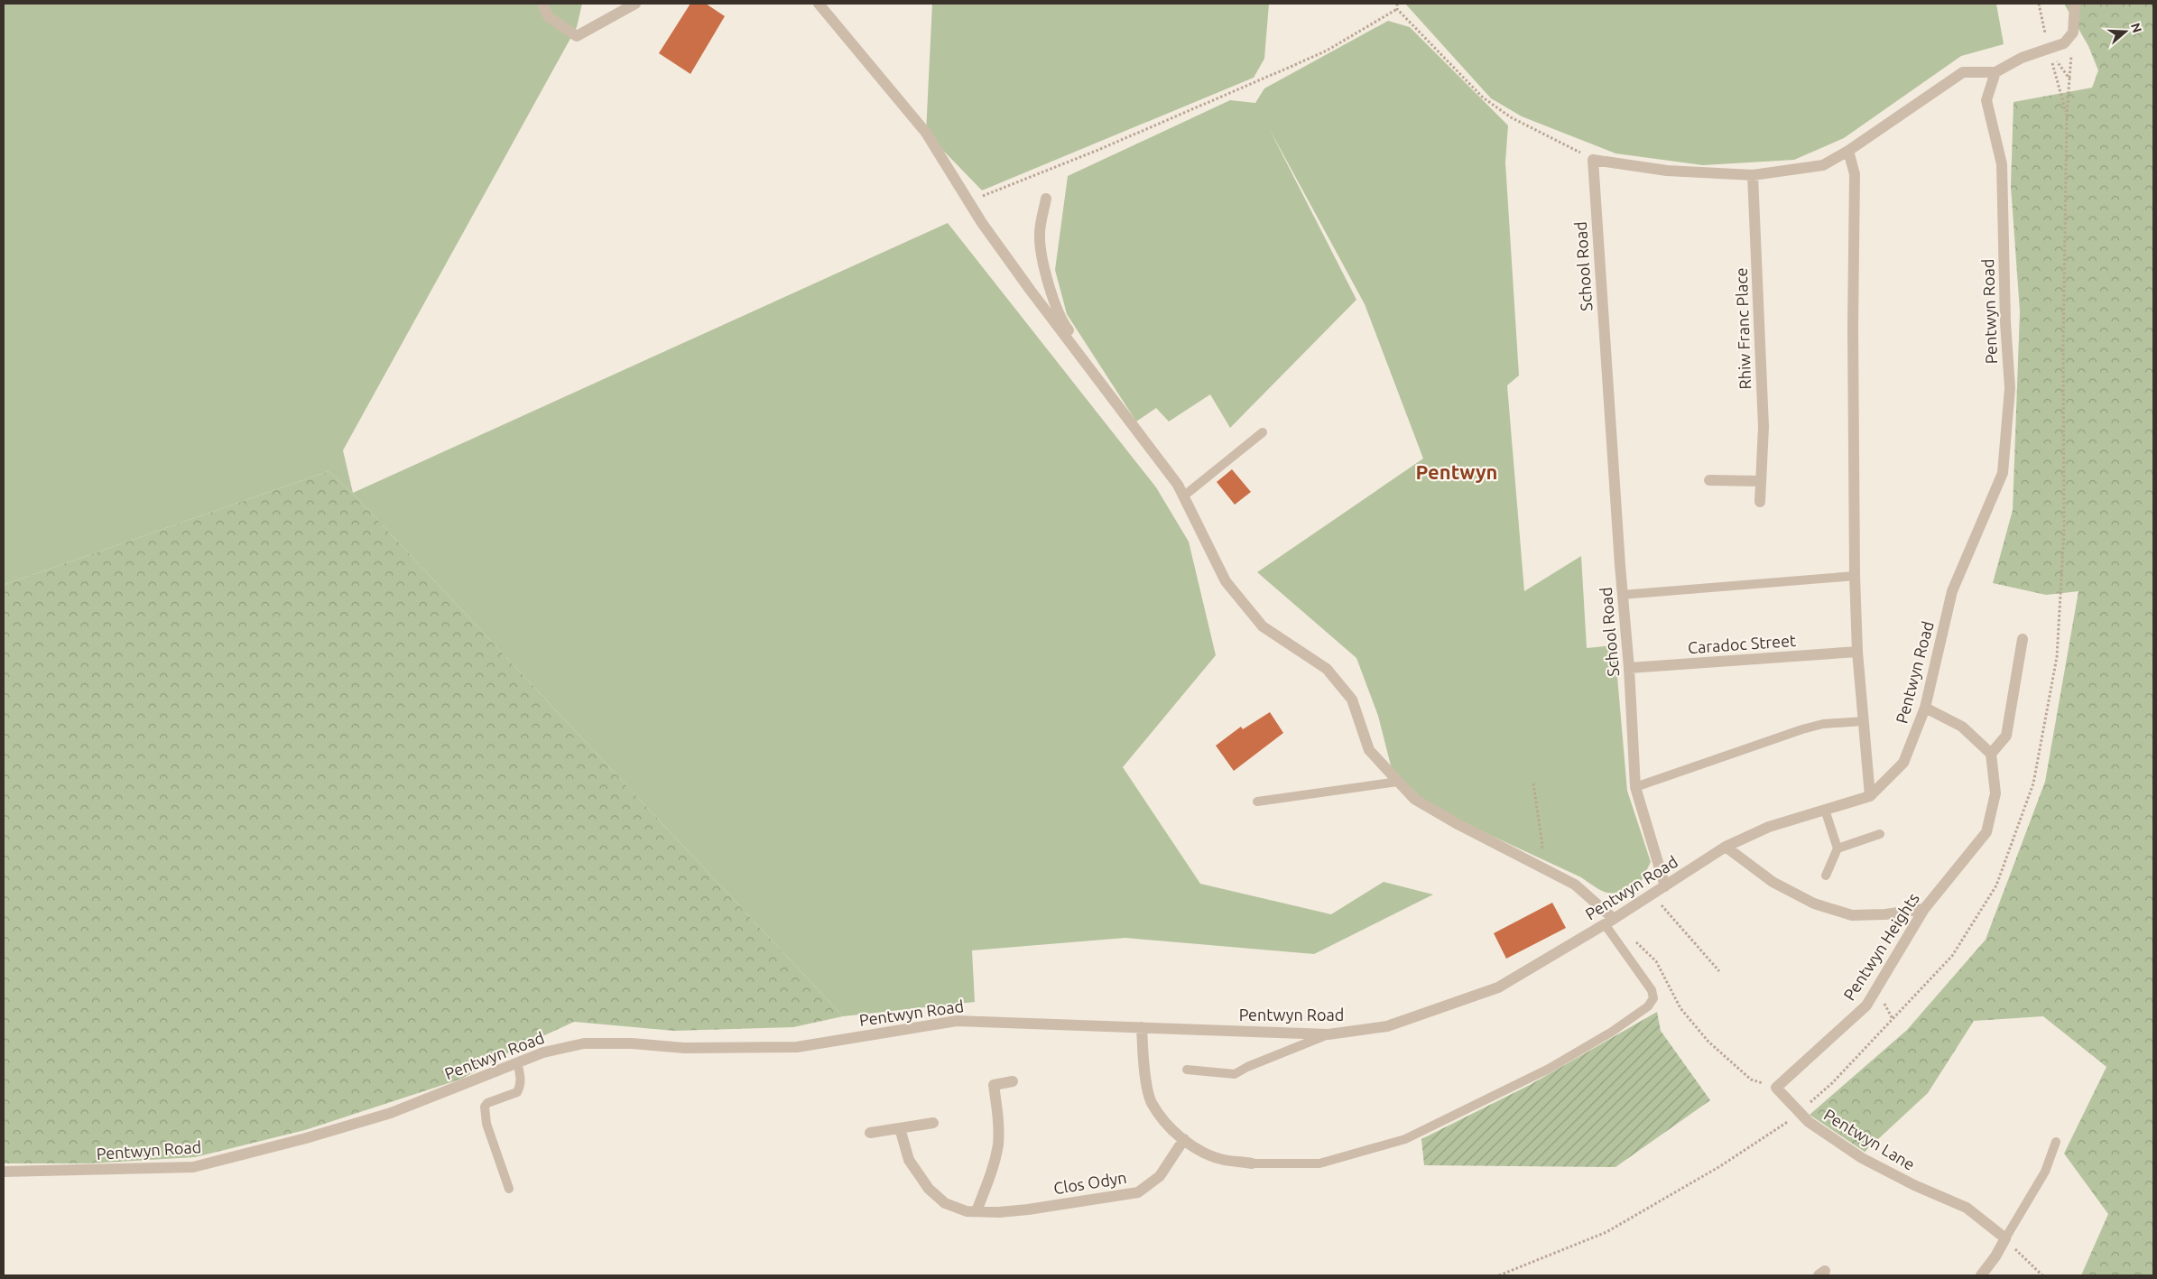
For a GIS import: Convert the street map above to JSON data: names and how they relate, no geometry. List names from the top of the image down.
{
  "streets": {
    "street": [
      "School Road",
      "Pentwyn Road",
      "Rhiw Franc Place",
      "Caradoc Street",
      "Pentwyn Heights",
      "Pentwyn Lane",
      "Clos Odyn"
    ]
  },
  "crossings": [
    ["School Road", "Pentwyn Road"],
    ["School Road", "Caradoc Street"],
    ["Pentwyn Heights", "Pentwyn Lane"]
  ],
  "districts": ["Pentwyn"],
  "north": "right"
}
